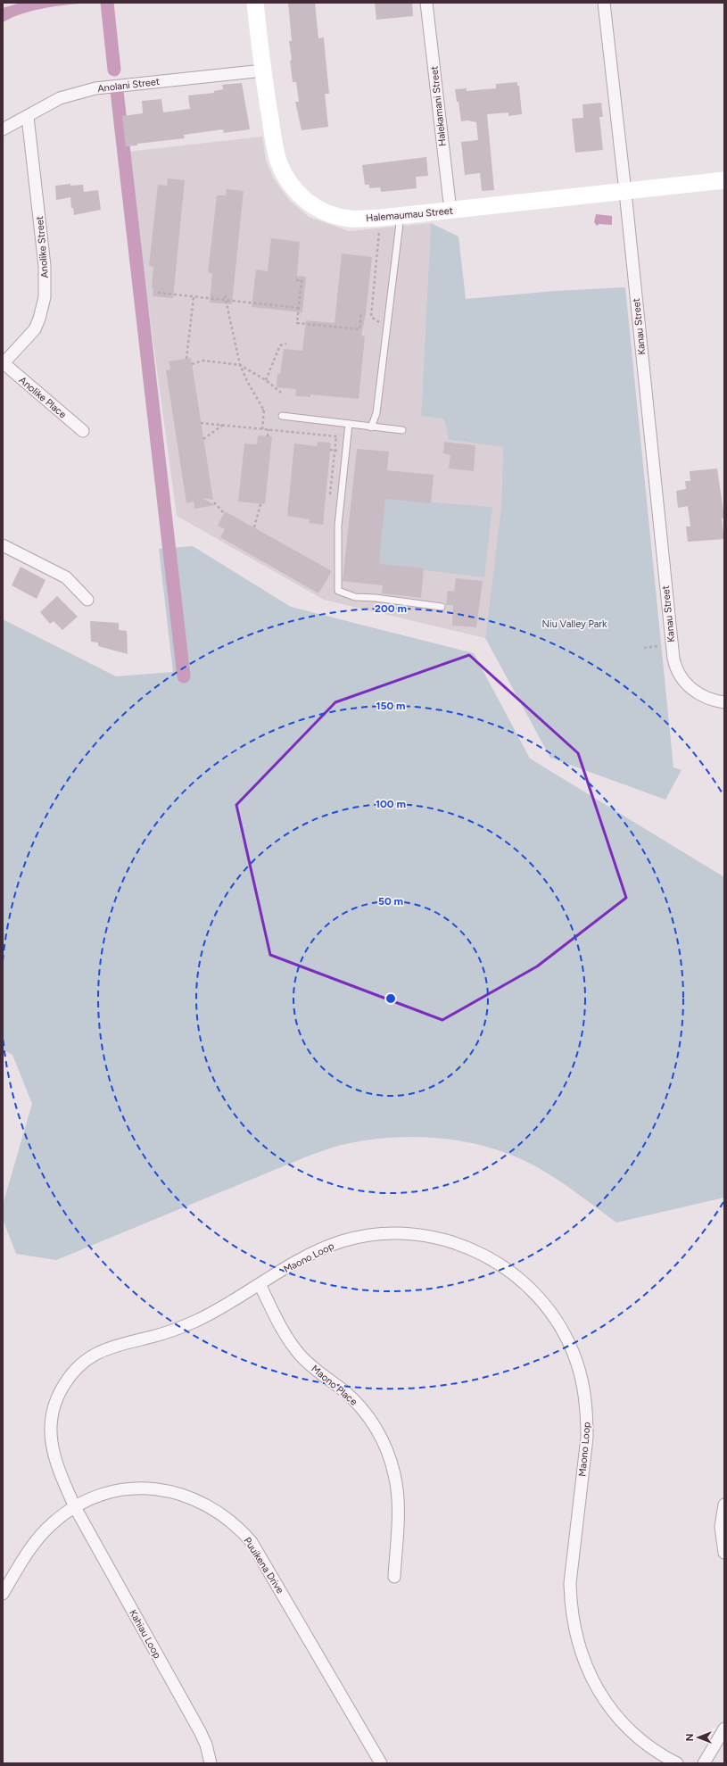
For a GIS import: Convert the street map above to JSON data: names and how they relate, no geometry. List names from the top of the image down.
{
  "streets": {
    "street": [
      "Anolani Street",
      "Halekamani Street",
      "Halemaumau Street",
      "Anolike Street",
      "Kanau Street",
      "Anolike Place",
      "Maono Loop",
      "Maono Place",
      "Puuikena Drive",
      "Kahiau Loop"
    ]
  },
  "crossings": [
    ["Anolani Street", "Halemaumau Street"],
    ["Anolani Street", "Anolike Street"],
    ["Halekamani Street", "Halemaumau Street"],
    ["Halemaumau Street", "Kanau Street"],
    ["Anolike Street", "Anolike Place"],
    ["Maono Loop", "Maono Place"],
    ["Maono Loop", "Puuikena Drive"],
    ["Maono Loop", "Kahiau Loop"],
    ["Puuikena Drive", "Kahiau Loop"]
  ],
  "parks": ["Niu Valley Park"],
  "north": "left",
  "rings": [
    "200 m",
    "150 m",
    "100 m",
    "50 m"
  ]
}
